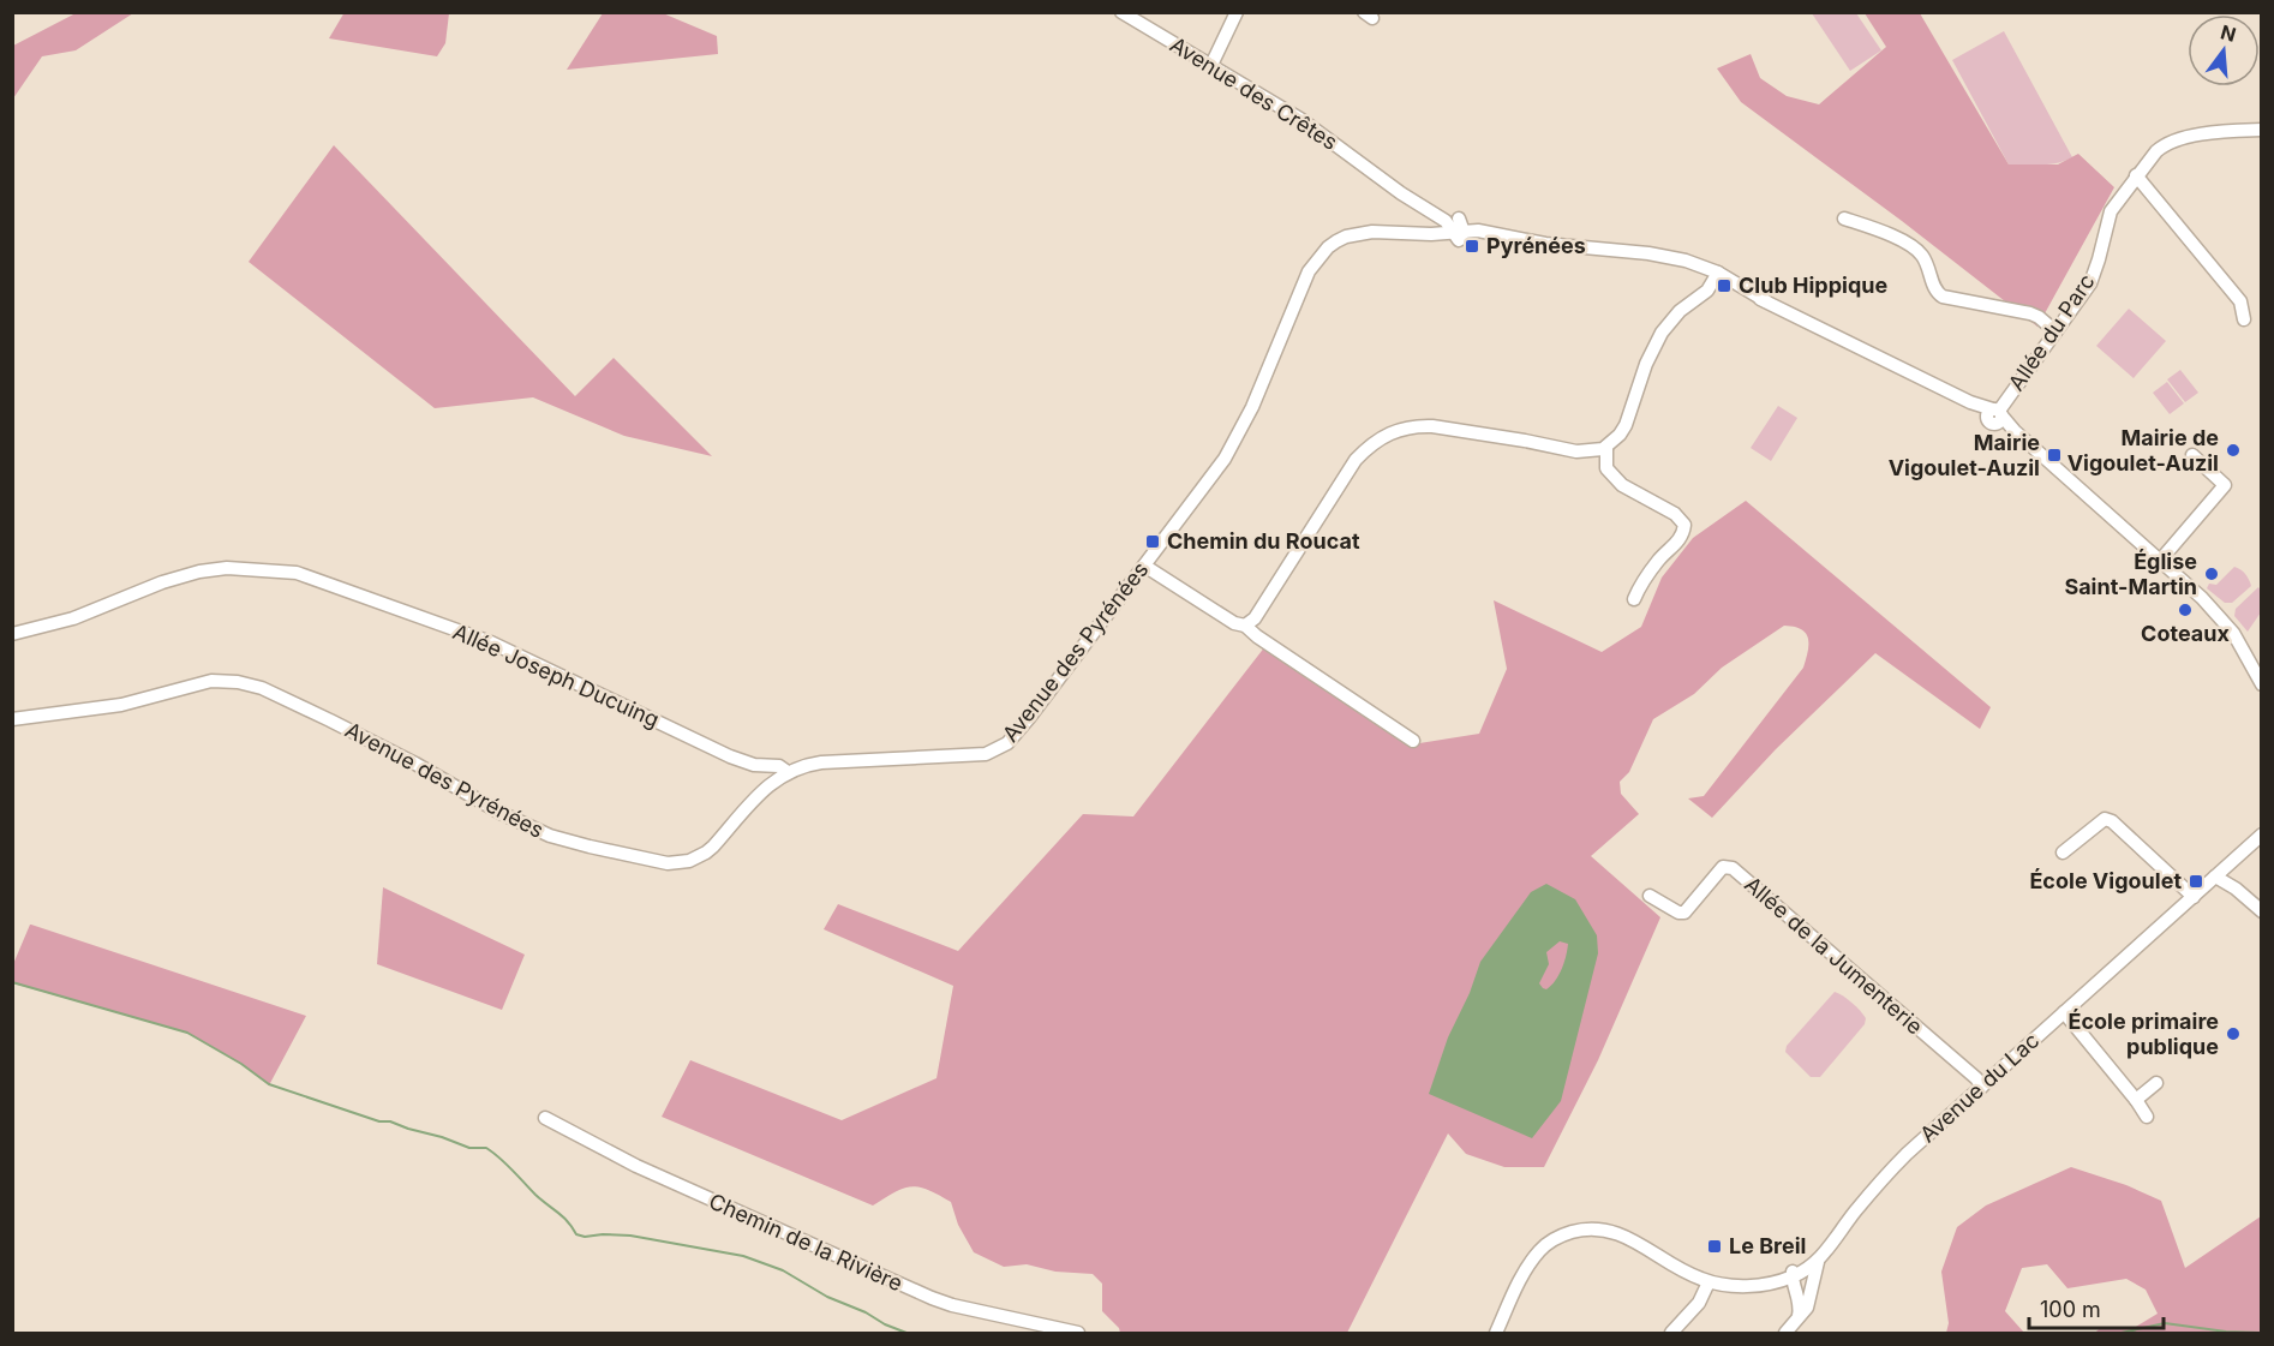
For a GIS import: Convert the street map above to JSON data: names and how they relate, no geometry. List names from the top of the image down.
{
  "streets": {
    "street": [
      "Avenue des Crêtes",
      "Allée du Parc",
      "Avenue des Pyrénées",
      "Allée Joseph Ducuing",
      "Allée de la Jumenterie",
      "Avenue du Lac",
      "Chemin de la Rivière"
    ]
  },
  "crossings": [
    ["Avenue des Crêtes", "Avenue des Pyrénées"],
    ["Allée du Parc", "Avenue des Pyrénées"],
    ["Avenue des Pyrénées", "Allée Joseph Ducuing"],
    ["Allée de la Jumenterie", "Avenue du Lac"]
  ],
  "places": {
    "transit": [
      "Pyrénées",
      "Club Hippique",
      "Mairie Vigoulet-Auzil",
      "Chemin du Roucat",
      "École Vigoulet",
      "Le Breil"
    ],
    "other": [
      "Mairie de Vigoulet-Auzil",
      "Église Saint-Martin",
      "Coteaux",
      "École primaire publique"
    ]
  },
  "scale_bar": "100 m",
  "north": "top"
}
